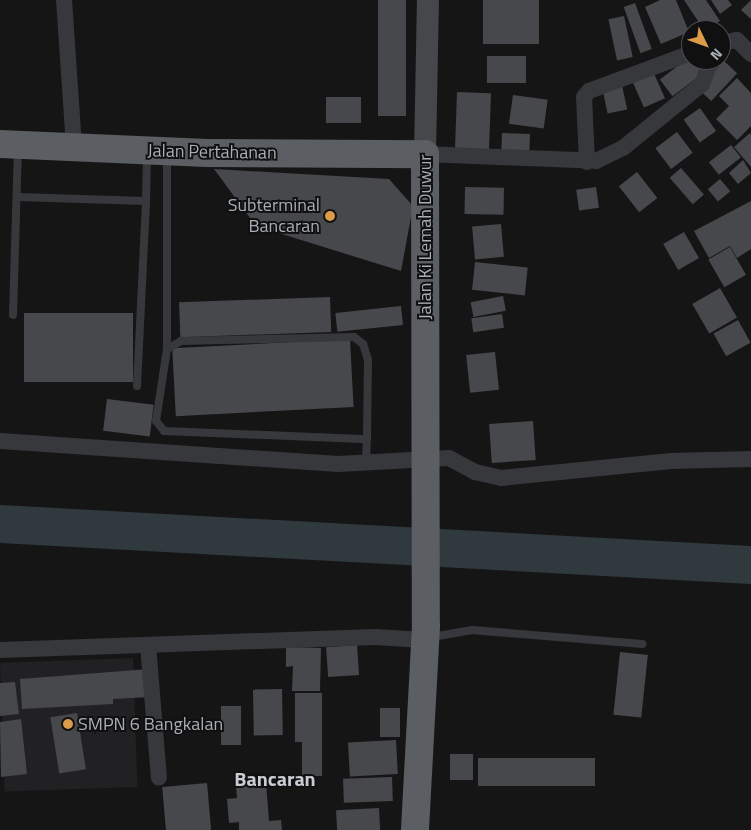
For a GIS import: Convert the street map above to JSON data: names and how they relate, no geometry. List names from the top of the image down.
{
  "streets": {
    "highway": ["Jalan Pertahanan", "Jalan Ki Lemah Duwur"]
  },
  "crossings": [
    ["Jalan Pertahanan", "Jalan Ki Lemah Duwur"]
  ],
  "districts": ["Bancaran"],
  "places": ["Subterminal Bancaran", "SMPN 6 Bangkalan"],
  "north": "bottom right"
}
